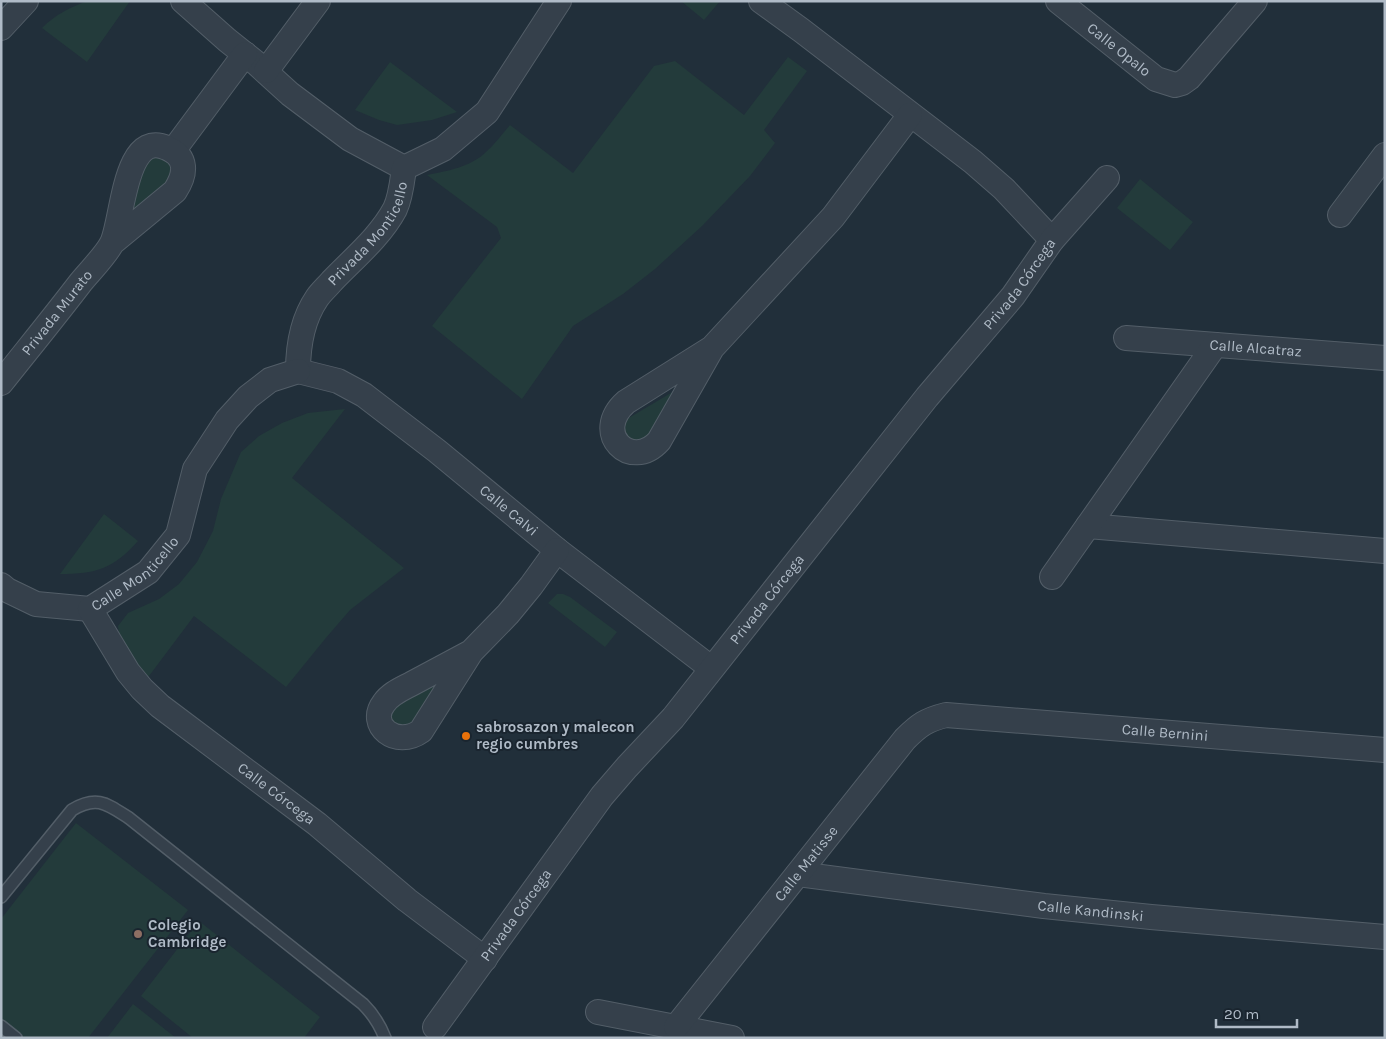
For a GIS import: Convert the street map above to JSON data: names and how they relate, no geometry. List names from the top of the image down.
{
  "streets": {
    "street": [
      "Calle Opalo",
      "Privada Monticello",
      "Privada Córcega",
      "Privada Murato",
      "Calle Alcatraz",
      "Calle Calvi",
      "Calle Monticello",
      "Calle Bernini",
      "Calle Córcega",
      "Calle Matisse",
      "Calle Kandinski"
    ]
  },
  "crossings": [
    ["Privada Monticello", "Calle Calvi"],
    ["Privada Monticello", "Calle Monticello"],
    ["Privada Córcega", "Calle Calvi"],
    ["Privada Córcega", "Calle Córcega"],
    ["Calle Calvi", "Calle Monticello"],
    ["Calle Monticello", "Calle Córcega"],
    ["Calle Bernini", "Calle Matisse"],
    ["Calle Matisse", "Calle Kandinski"]
  ],
  "places": ["sabrosazon y malecon regio cumbres", "Colegio Cambridge"],
  "scale_bar": "20 m"
}
